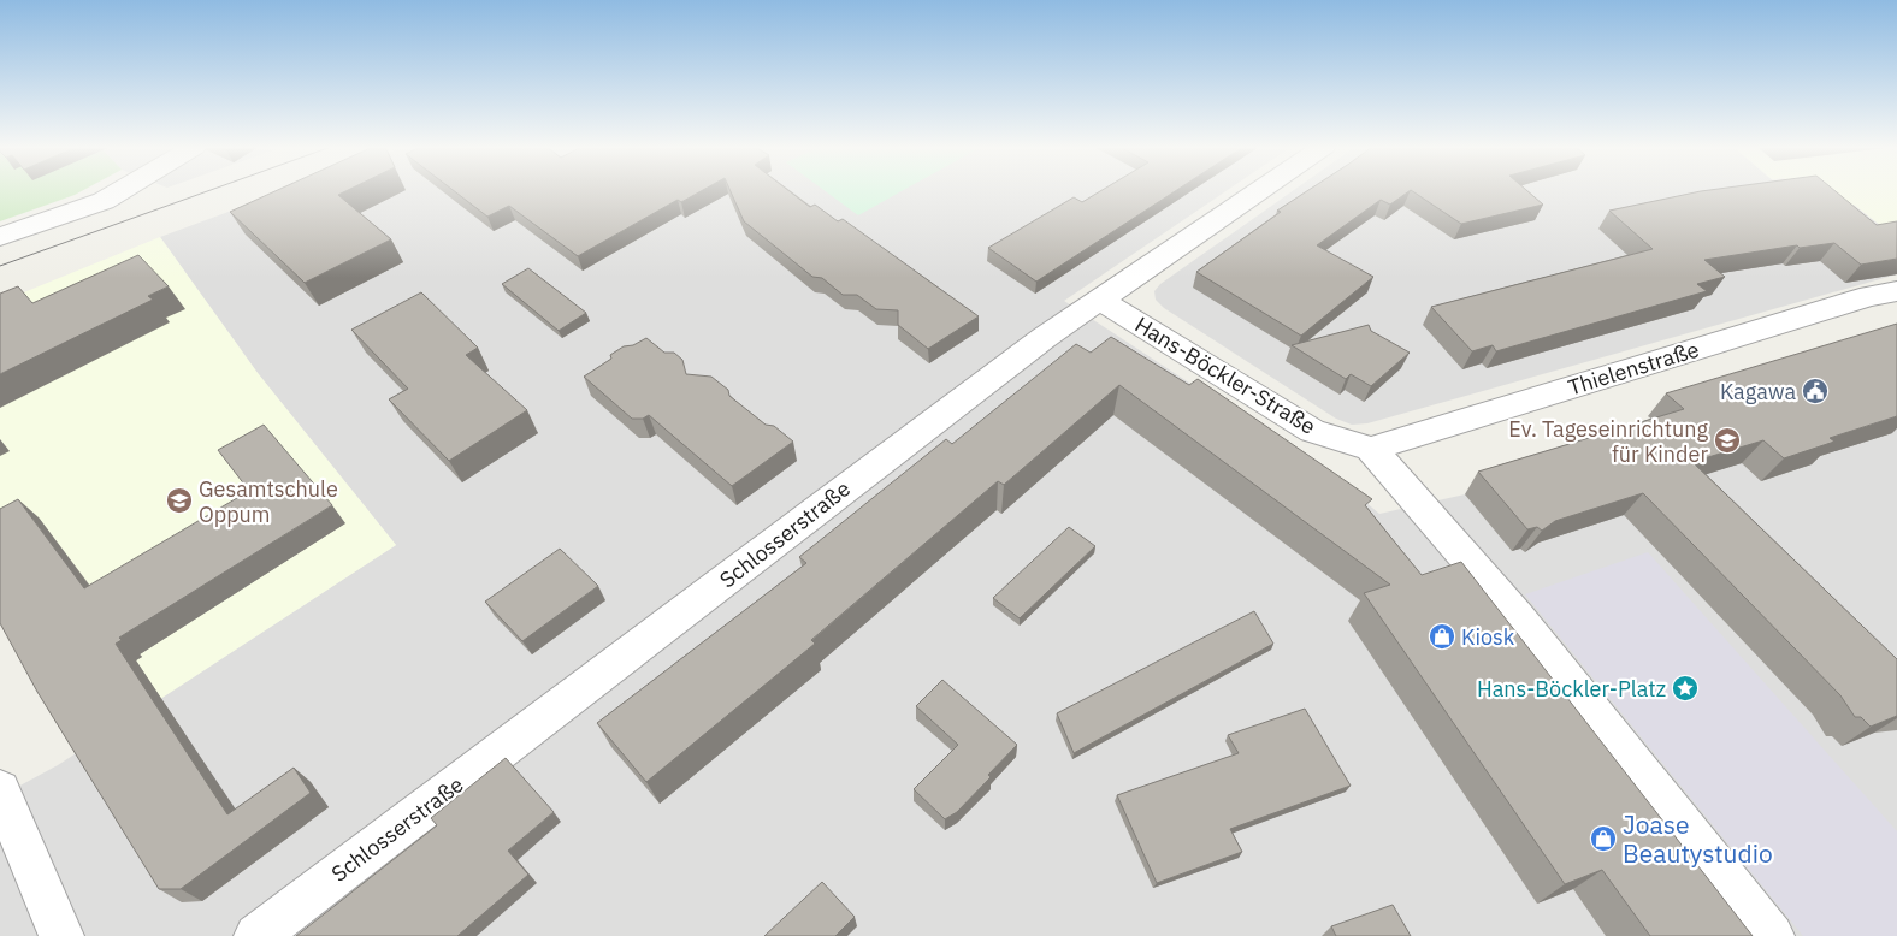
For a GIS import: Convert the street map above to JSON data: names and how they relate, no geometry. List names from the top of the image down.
{
  "streets": {
    "street": ["Thielenstraße", "Hans-Böckler-Straße", "Schlosserstraße"]
  },
  "crossings": [
    ["Thielenstraße", "Hans-Böckler-Straße"],
    ["Hans-Böckler-Straße", "Schlosserstraße"]
  ],
  "places": {
    "public building": ["Kagawa"],
    "school or university": ["Ev. Tageseinrichtung für Kinder", "Gesamtschule Oppum"],
    "shop": ["Kiosk", "Joase Beautystudio"],
    "place": ["Hans-Böckler-Platz"]
  }
}
